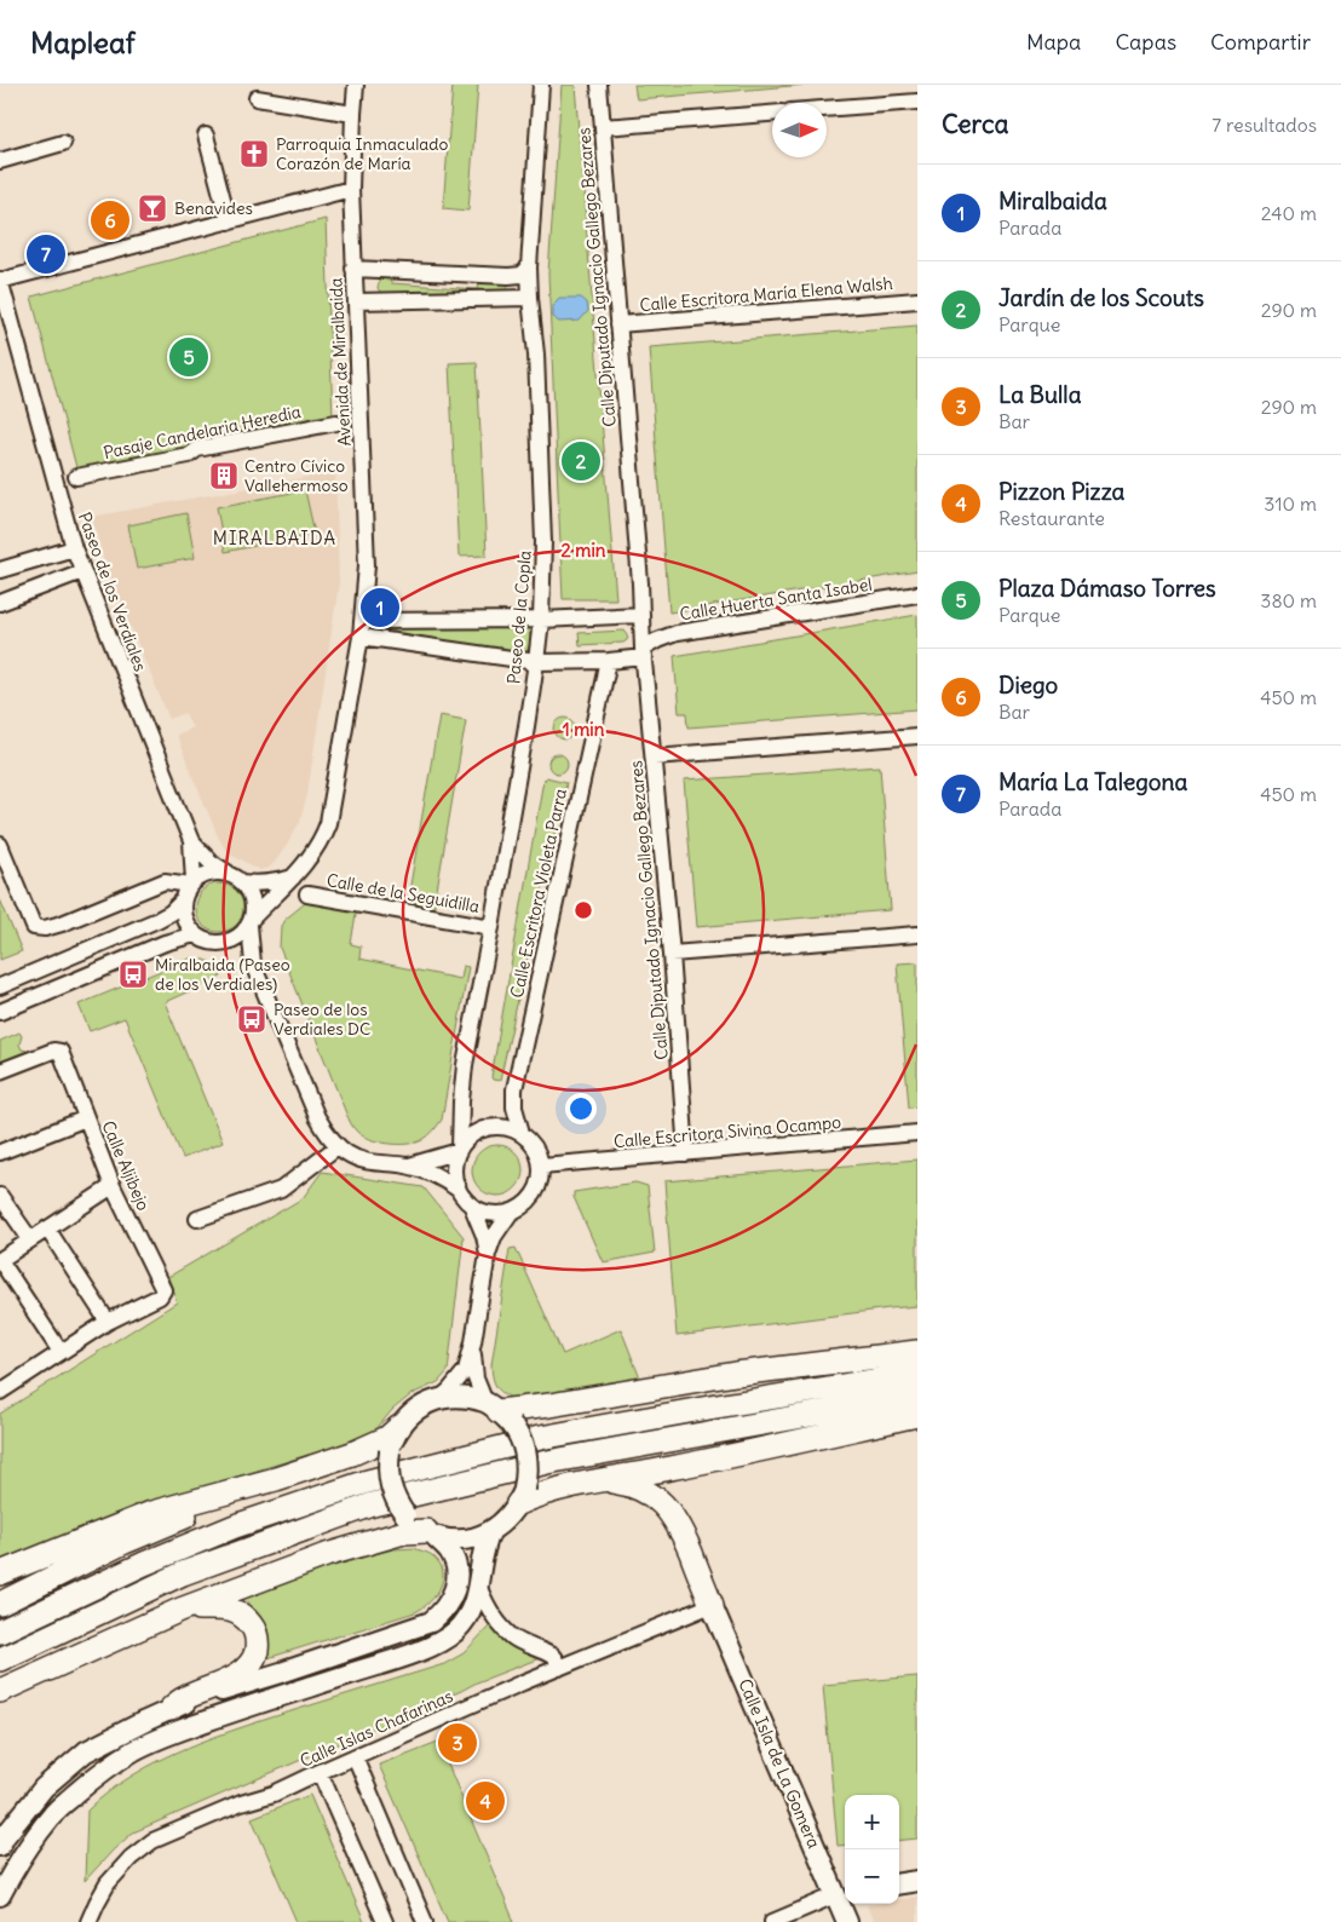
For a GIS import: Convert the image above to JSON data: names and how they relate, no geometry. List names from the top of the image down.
{
  "streets": {
    "main road": ["Calle Isla de La Gomera"],
    "street": [
      "Calle Diputado Ignacio Gallego Bezares",
      "Calle Escritora María Elena Walsh",
      "Avenida de Miralbaida",
      "Pasaje Candelaria Heredia",
      "Paseo de los Verdiales",
      "Calle Huerta Santa Isabel",
      "Paseo de la Copla",
      "Calle de la Seguidilla",
      "Calle Escritora Violeta Parra",
      "Calle Escritora Sivina Ocampo",
      "Calle Aljibejo",
      "Calle Islas Chafarinas"
    ]
  },
  "crossings": [
    ["Calle Diputado Ignacio Gallego Bezares", "Calle Escritora María Elena Walsh"],
    ["Calle Diputado Ignacio Gallego Bezares", "Calle Huerta Santa Isabel"],
    ["Calle Diputado Ignacio Gallego Bezares", "Calle Escritora Sivina Ocampo"],
    ["Avenida de Miralbaida", "Paseo de los Verdiales"],
    ["Avenida de Miralbaida", "Calle Huerta Santa Isabel"],
    ["Calle Huerta Santa Isabel", "Paseo de la Copla"],
    ["Calle Huerta Santa Isabel", "Calle Escritora Violeta Parra"],
    ["Paseo de la Copla", "Calle de la Seguidilla"],
    ["Paseo de la Copla", "Calle Escritora Violeta Parra"],
    ["Paseo de la Copla", "Calle Escritora Sivina Ocampo"],
    ["Calle Escritora Violeta Parra", "Calle Escritora Sivina Ocampo"],
    ["Calle Islas Chafarinas", "Calle Isla de La Gomera"]
  ],
  "districts": ["MIRALBAIDA"],
  "places": {
    "church": ["Parroquia Inmaculado Corazón de María"],
    "bar": ["Benavides"],
    "building": ["Centro Cívico Vallehermoso"],
    "bus stop": ["Miralbaida (Paseo de los Verdiales)", "Paseo de los Verdiales DC"]
  },
  "north": "right",
  "page": {
    "header": "Mapleaf",
    "nav": ["Mapa", "Capas", "Compartir"],
    "heading": ["Cerca", "7 resultados"],
    "list": [
      {
        "mark": "1",
        "name": "Miralbaida",
        "note": "Parada",
        "value": "240 m"
      },
      {
        "mark": "2",
        "name": "Jardín de los Scouts",
        "note": "Parque",
        "value": "290 m"
      },
      {
        "mark": "3",
        "name": "La Bulla",
        "note": "Bar",
        "value": "290 m"
      },
      {
        "mark": "4",
        "name": "Pizzon Pizza",
        "note": "Restaurante",
        "value": "310 m"
      },
      {
        "mark": "5",
        "name": "Plaza Dámaso Torres",
        "note": "Parque",
        "value": "380 m"
      },
      {
        "mark": "6",
        "name": "Diego",
        "note": "Bar",
        "value": "450 m"
      },
      {
        "mark": "7",
        "name": "María La Talegona",
        "note": "Parada",
        "value": "450 m"
      }
    ],
    "pins": [
      "6",
      "7",
      "5",
      "2",
      "1",
      "3",
      "4"
    ],
    "map_buttons": ["+", "−"]
  },
  "rings": ["2 min", "1 min"]
}
